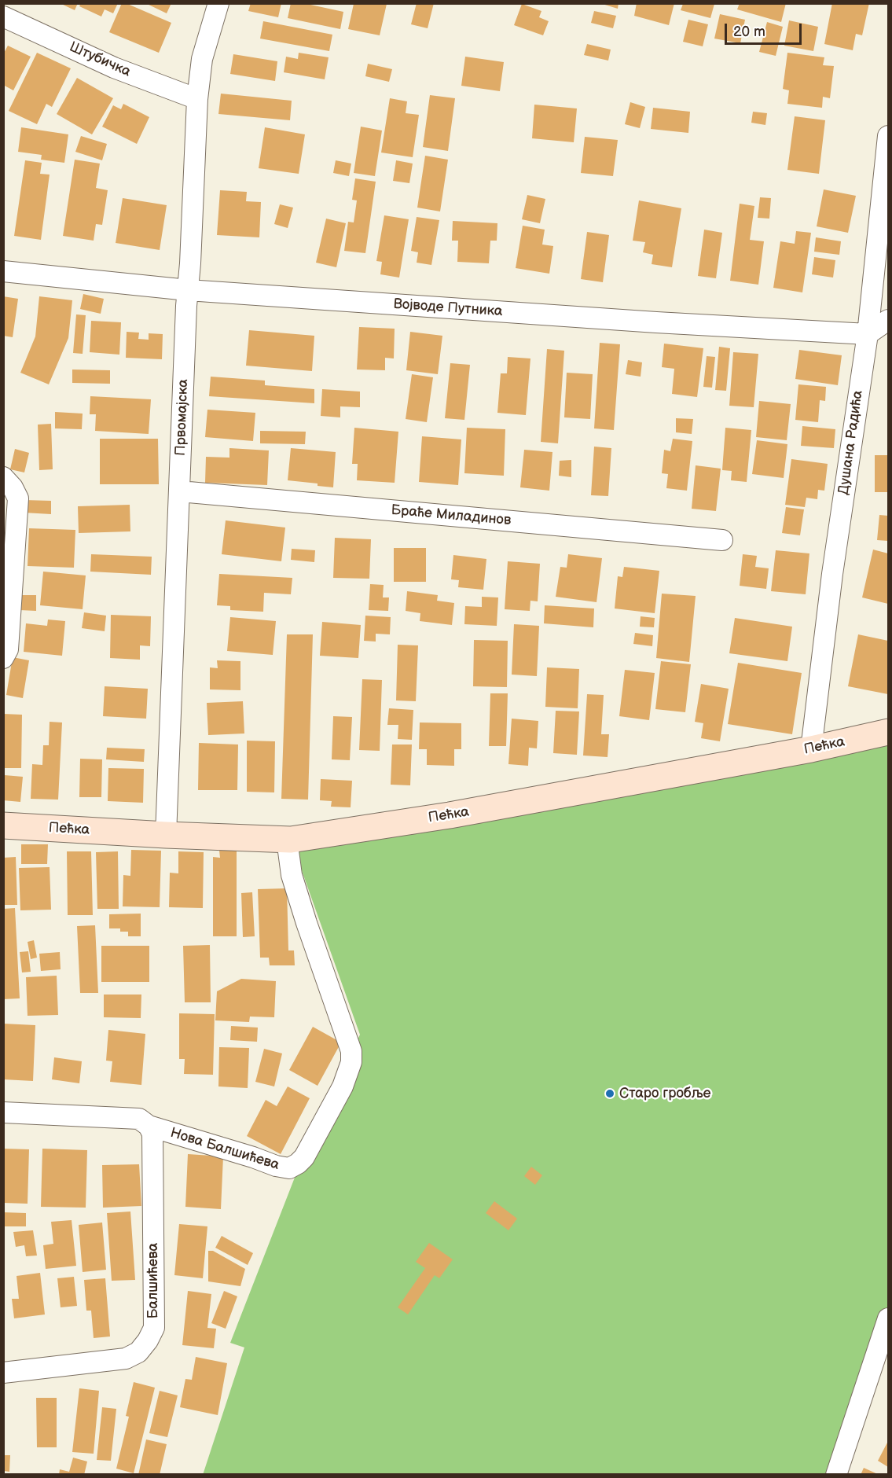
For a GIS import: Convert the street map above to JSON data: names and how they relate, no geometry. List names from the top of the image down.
{
  "streets": {
    "street": [
      "Штубичка",
      "Војводе Путника",
      "Првомајска",
      "Душана Радића",
      "Браће Миладинов",
      "Пећка",
      "Нова Балшићева",
      "Балшићева"
    ]
  },
  "crossings": [
    ["Штубичка", "Првомајска"],
    ["Војводе Путника", "Првомајска"],
    ["Војводе Путника", "Душана Радића"],
    ["Првомајска", "Браће Миладинов"],
    ["Првомајска", "Пећка"],
    ["Душана Радића", "Пећка"],
    ["Пећка", "Нова Балшићева"],
    ["Нова Балшићева", "Балшићева"]
  ],
  "places": ["Старо гробље"],
  "scale_bar": "20 m"
}
